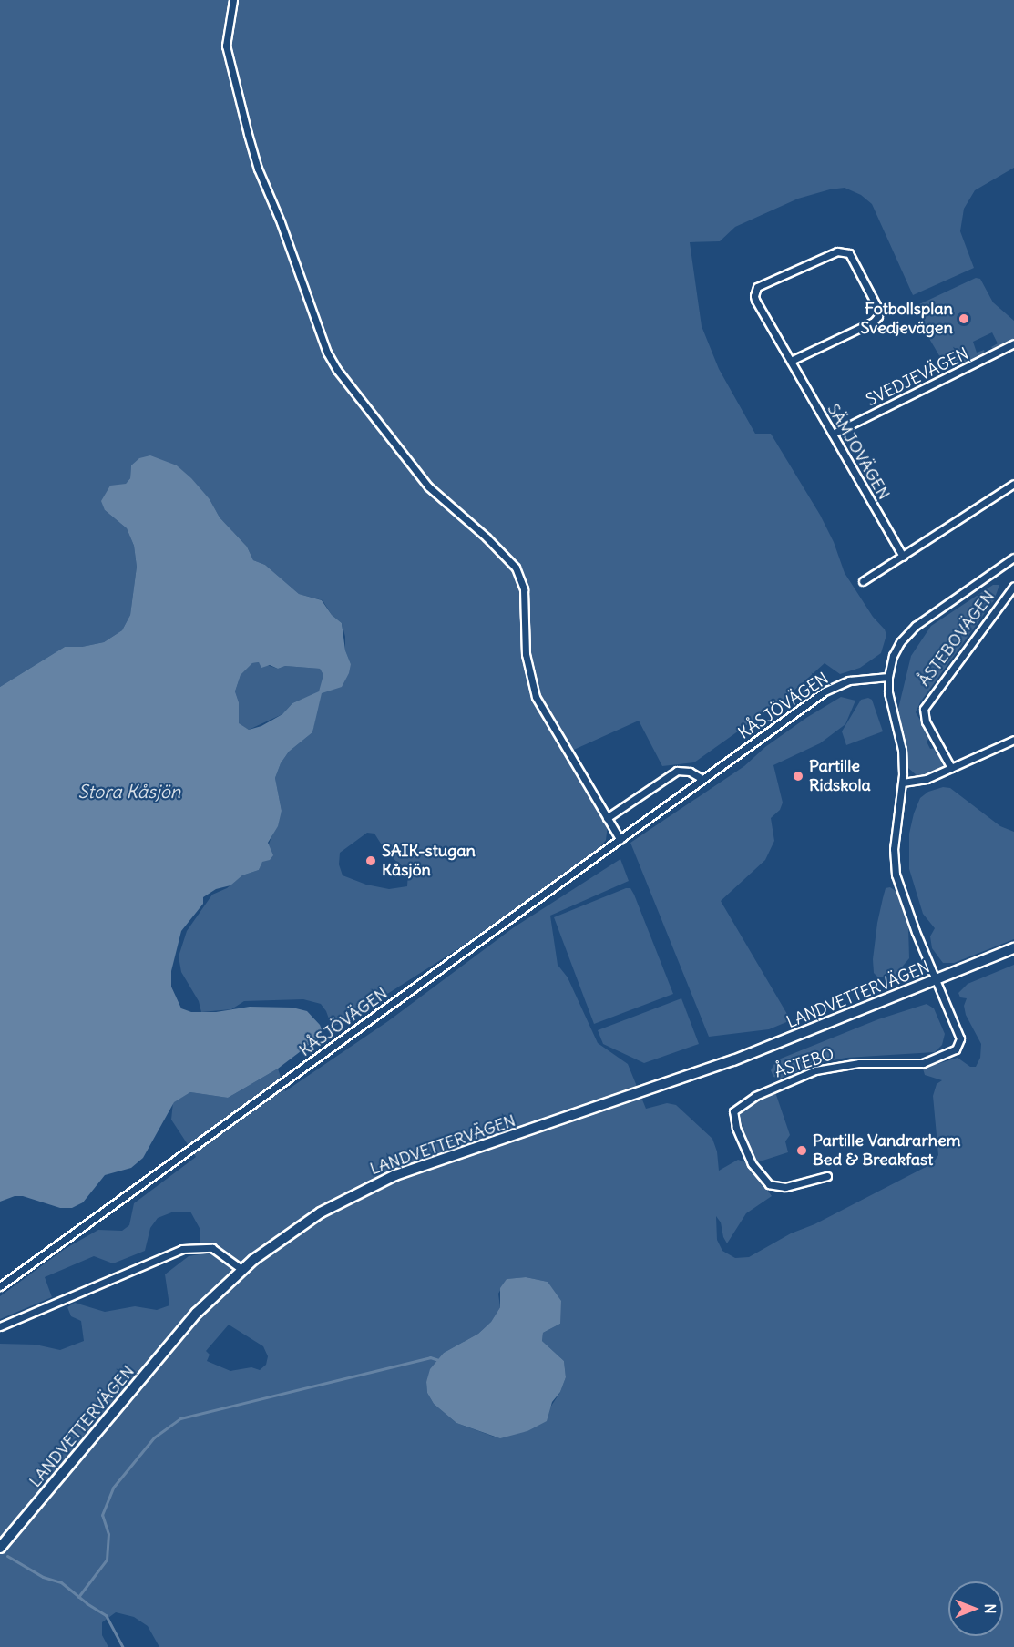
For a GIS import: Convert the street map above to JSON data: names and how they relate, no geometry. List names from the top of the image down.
{
  "streets": {
    "street": [
      "SVEDJEVÄGEN",
      "SÄMJOVÄGEN",
      "ÅSTEBOVÄGEN",
      "KÅSJÖVÄGEN",
      "LANDVETTERVÄGEN",
      "ÅSTEBO"
    ]
  },
  "crossings": [
    ["SVEDJEVÄGEN", "SÄMJOVÄGEN"],
    ["LANDVETTERVÄGEN", "ÅSTEBO"]
  ],
  "water": ["Stora Kåsjön"],
  "places": [
    "Fotbollsplan Svedjevägen",
    "Partille Ridskola",
    "SAIK-stugan Kåsjön",
    "Partille Vandrarhem Bed & Breakfast"
  ],
  "north": "right"
}
